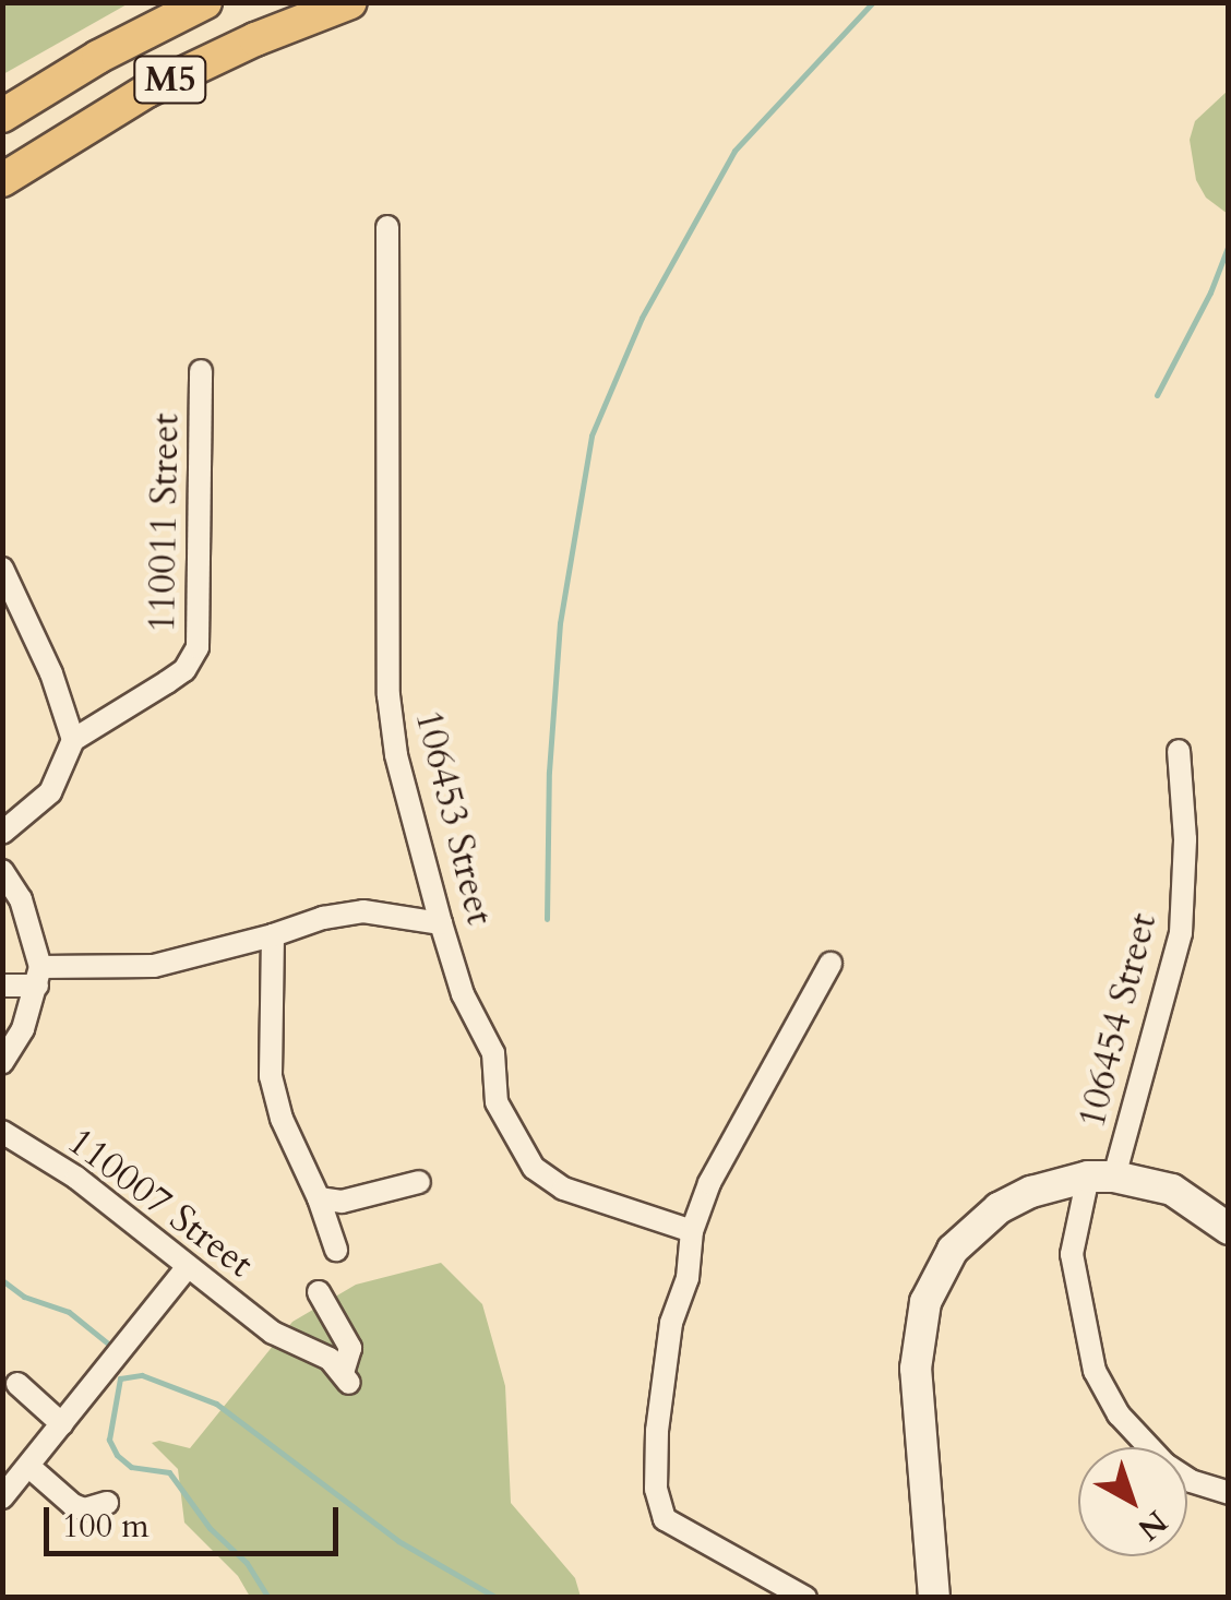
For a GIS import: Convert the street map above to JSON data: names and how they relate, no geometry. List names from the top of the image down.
{
  "streets": {
    "main road": ["M5"],
    "street": [
      "110011 Street",
      "106453 Street",
      "106454 Street",
      "110007 Street"
    ]
  },
  "scale_bar": "100 m",
  "north": "bottom right"
}
